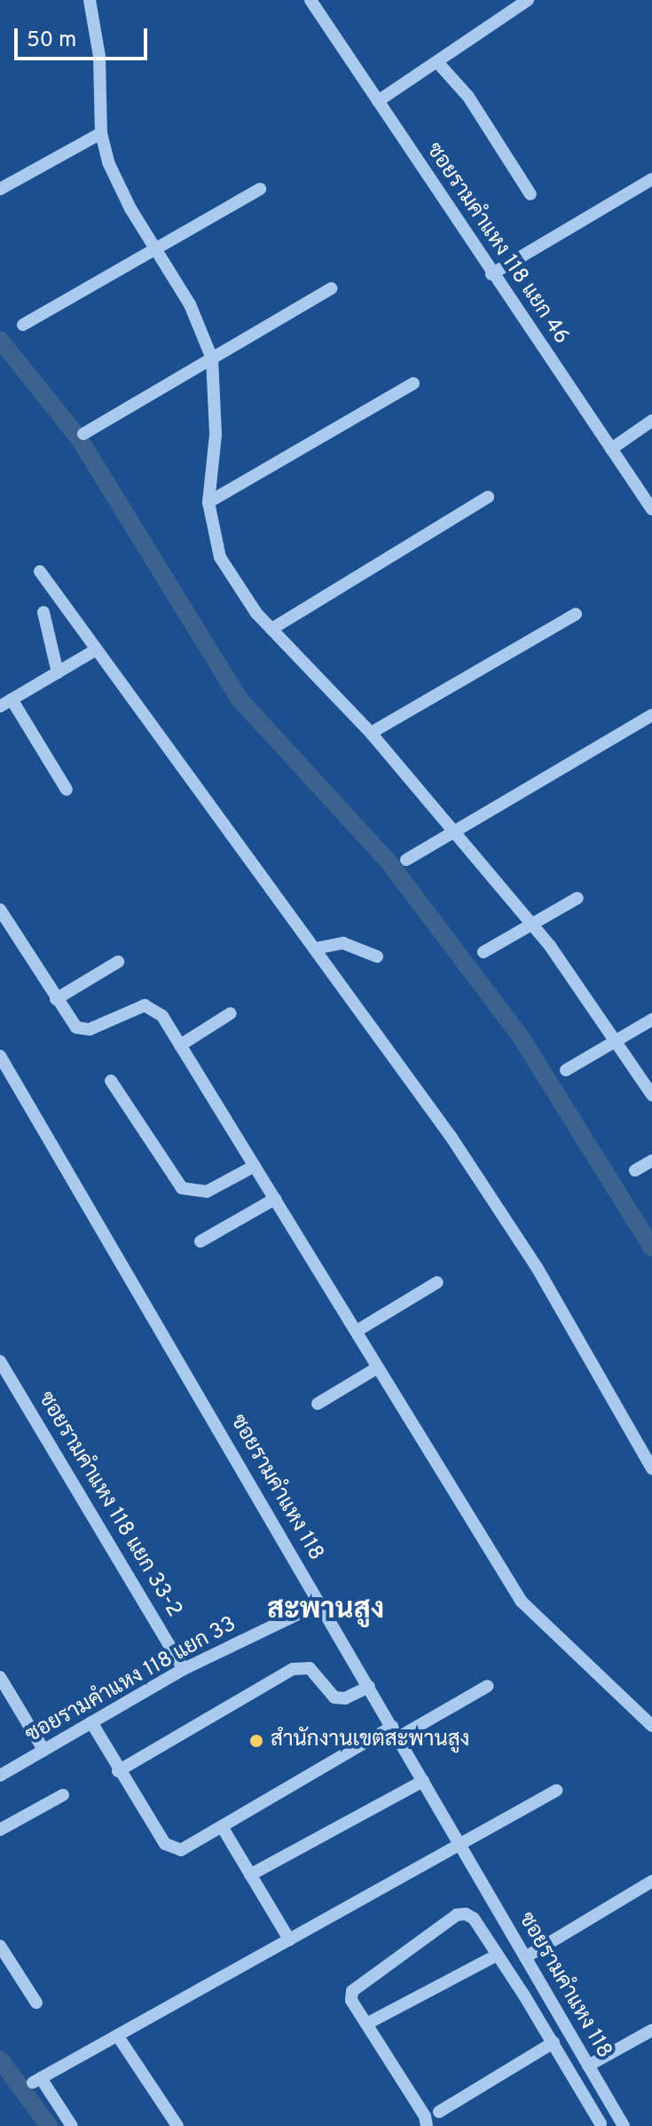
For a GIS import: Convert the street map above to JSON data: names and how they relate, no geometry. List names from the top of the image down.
{
  "streets": {
    "street": [
      "ซอยรามคำแหง 118 แยก 46",
      "ซอยรามคำแหง 118",
      "ซอยรามคำแหง 118 แยก 33-2",
      "ซอยรามคำแหง 118 แยก 33"
    ]
  },
  "crossings": [
    ["ซอยรามคำแหง 118", "ซอยรามคำแหง 118 แยก 33"],
    ["ซอยรามคำแหง 118 แยก 33-2", "ซอยรามคำแหง 118 แยก 33"]
  ],
  "districts": ["สะพานสูง"],
  "places": ["สำนักงานเขตสะพานสูง"],
  "scale_bar": "50 m"
}
